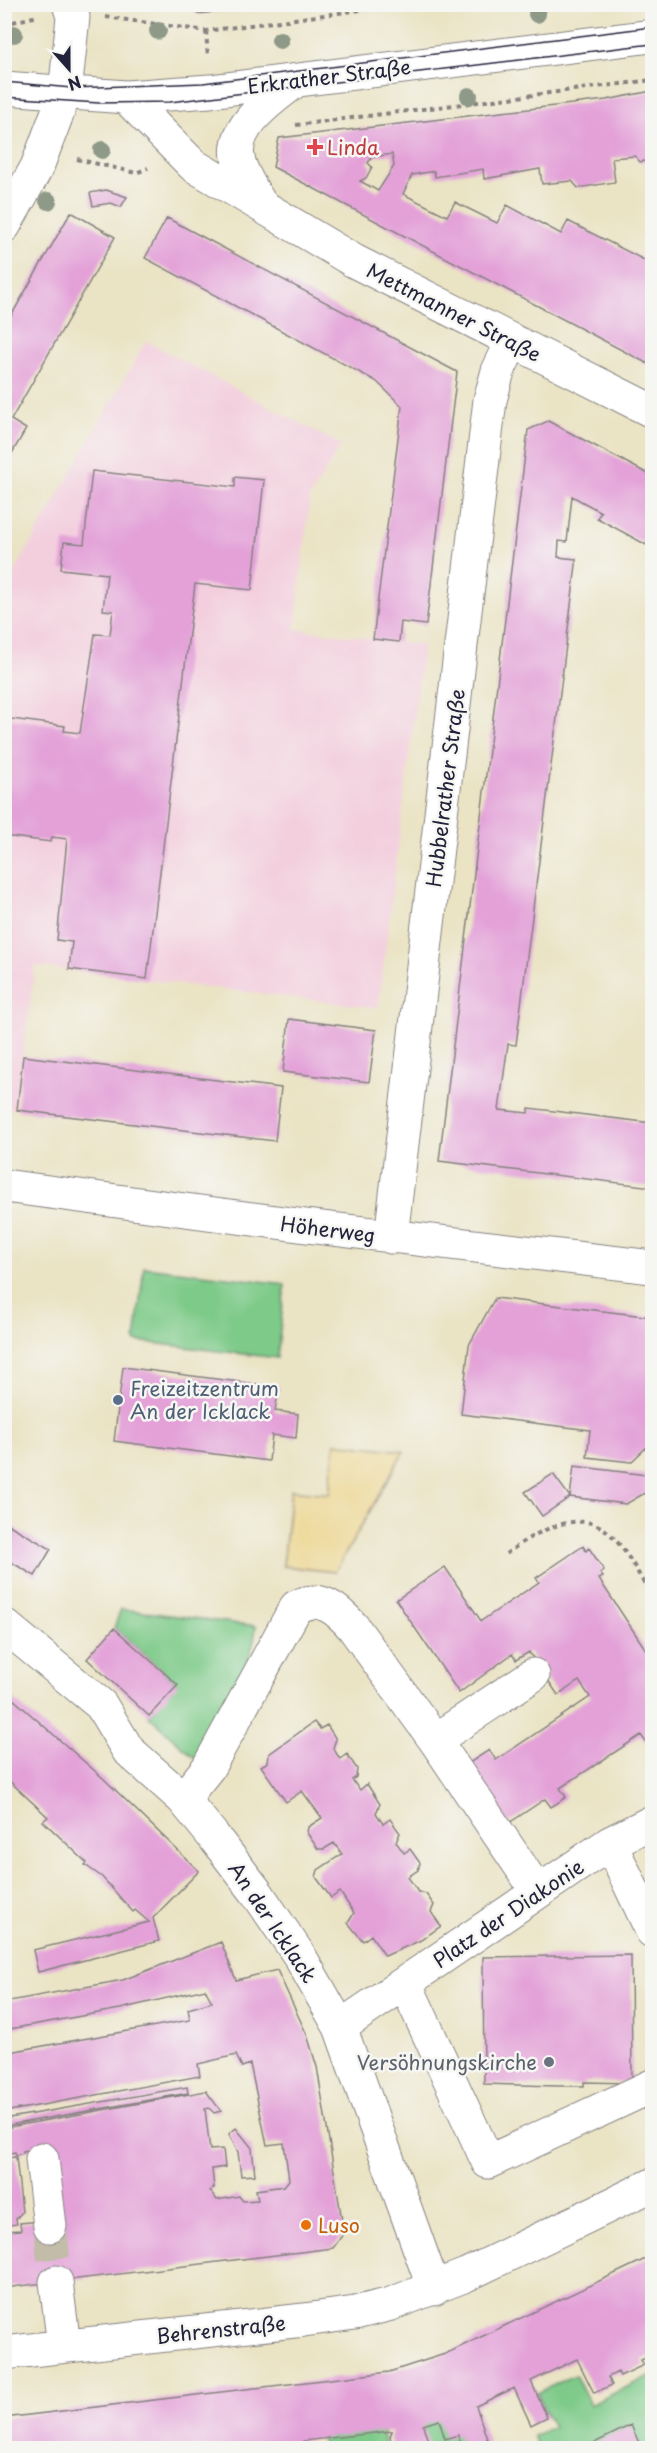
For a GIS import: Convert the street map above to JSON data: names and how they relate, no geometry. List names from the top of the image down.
{
  "streets": {
    "street": [
      "Erkrather Straße",
      "Mettmanner Straße",
      "Hubbelrather Straße",
      "Höherweg",
      "Platz der Diakonie",
      "An der Icklack",
      "Behrenstraße"
    ]
  },
  "crossings": [
    ["Erkrather Straße", "Mettmanner Straße"],
    ["Mettmanner Straße", "Hubbelrather Straße"],
    ["Hubbelrather Straße", "Höherweg"],
    ["Platz der Diakonie", "An der Icklack"],
    ["An der Icklack", "Behrenstraße"]
  ],
  "places": {
    "health": ["Linda"],
    "other": ["Freizeitzentrum An der Icklack", "Versöhnungskirche", "Luso"]
  },
  "north": "bottom"
}
